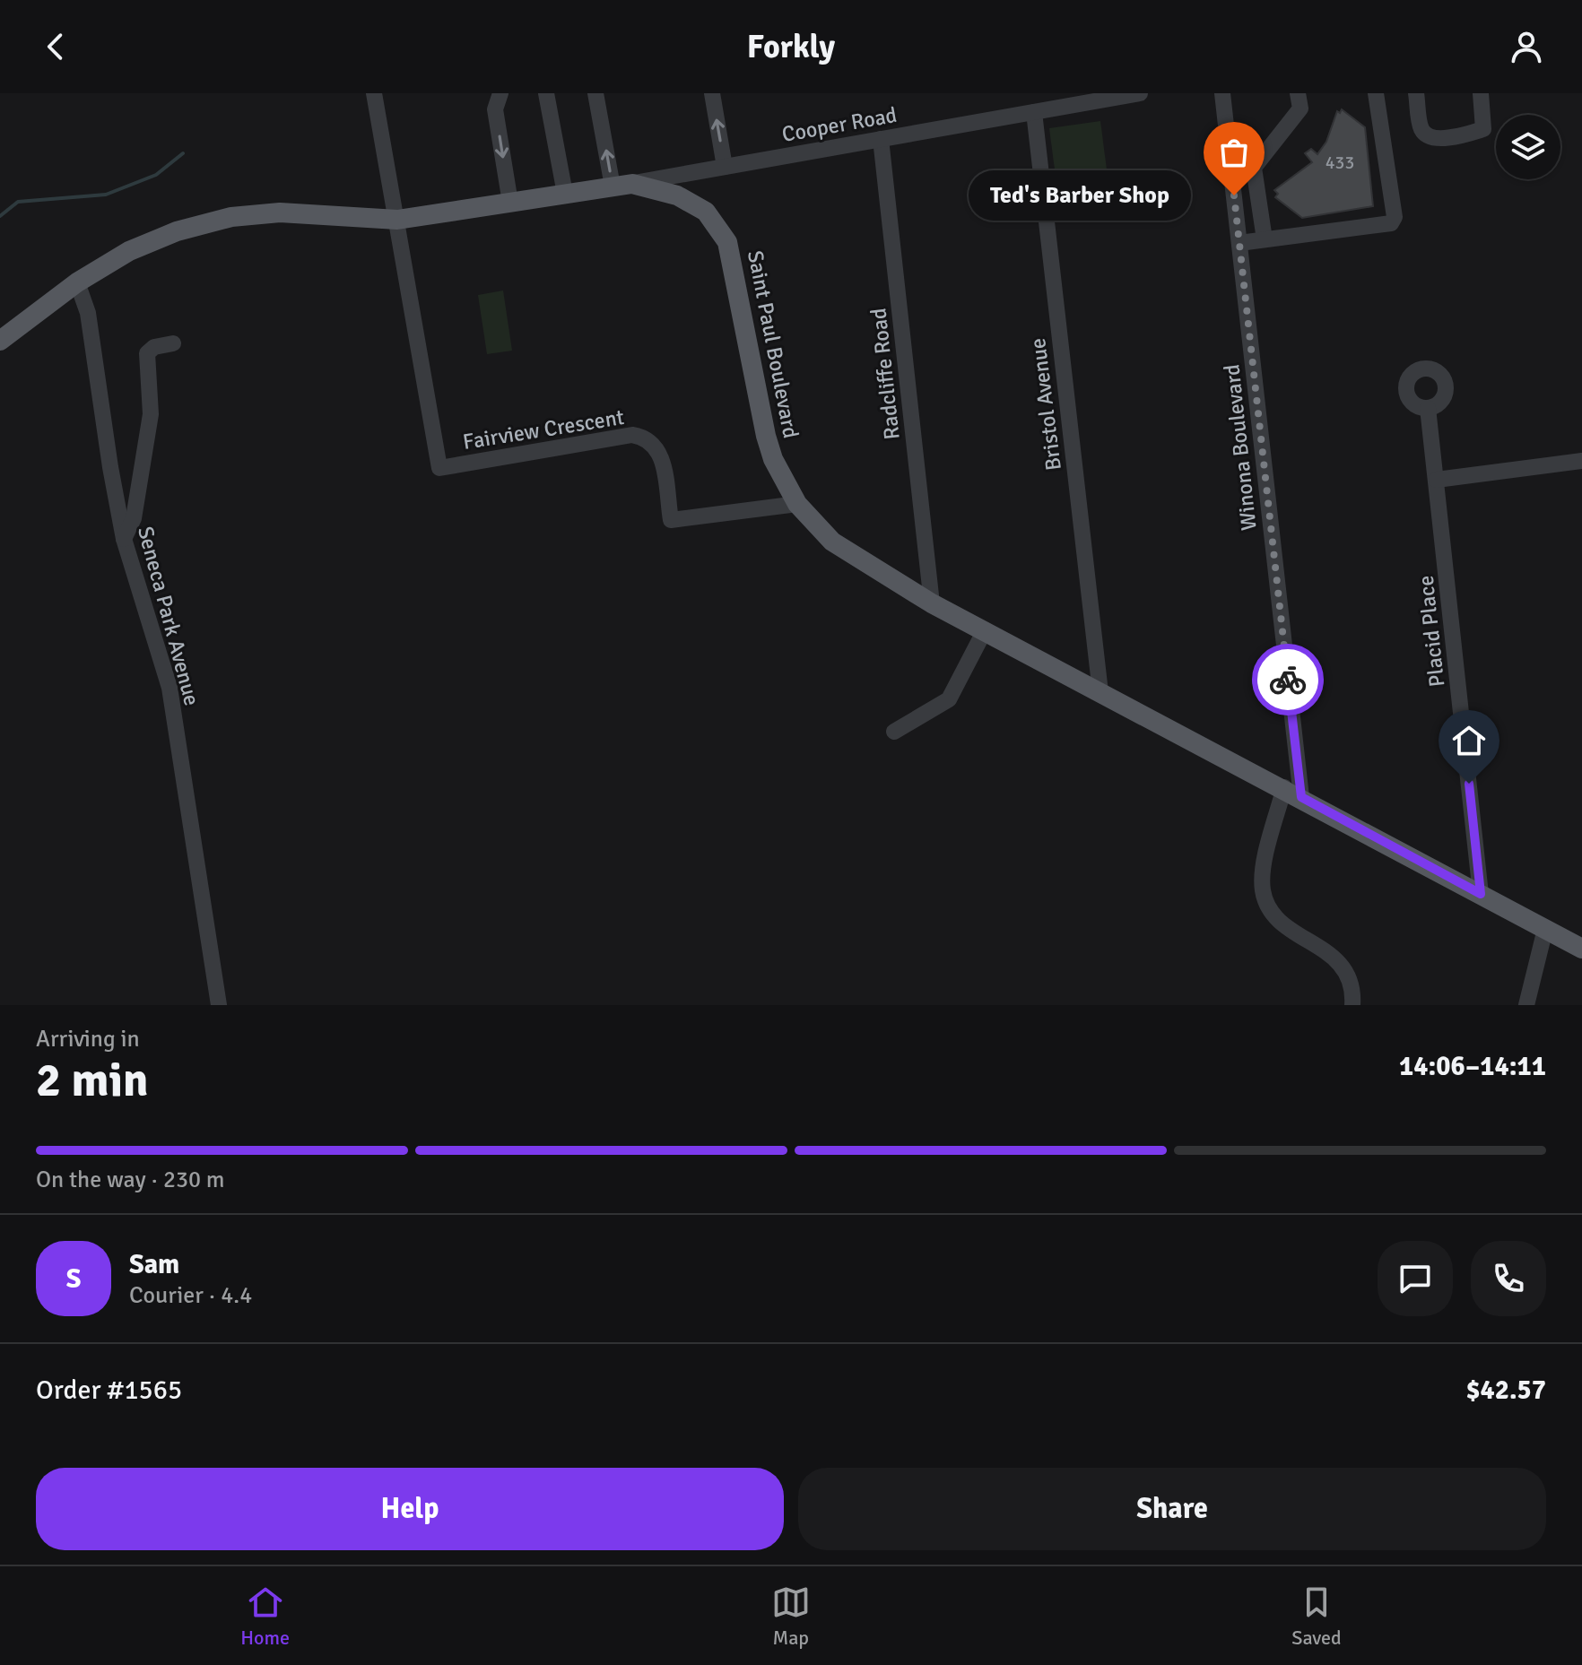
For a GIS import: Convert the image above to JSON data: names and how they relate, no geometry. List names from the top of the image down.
{
  "streets": {
    "main road": ["Saint Paul Boulevard"],
    "street": [
      "Cooper Road",
      "Radcliffe Road",
      "Bristol Avenue",
      "Fairview Crescent",
      "Winona Boulevard",
      "Seneca Park Avenue",
      "Placid Place"
    ]
  },
  "crossings": [
    ["Cooper Road", "Saint Paul Boulevard"],
    ["Cooper Road", "Radcliffe Road"],
    ["Cooper Road", "Bristol Avenue"],
    ["Saint Paul Boulevard", "Radcliffe Road"],
    ["Saint Paul Boulevard", "Bristol Avenue"],
    ["Saint Paul Boulevard", "Fairview Crescent"],
    ["Saint Paul Boulevard", "Winona Boulevard"],
    ["Saint Paul Boulevard", "Seneca Park Avenue"],
    ["Saint Paul Boulevard", "Placid Place"]
  ],
  "places": ["Ted's Barber Shop"],
  "house_numbers": ["433"],
  "page": {
    "header": "Forkly",
    "bubble": "Ted's Barber Shop",
    "heading": ["2 min", "Arriving in", "14:06–14:11"],
    "panel": [
      "Sam",
      "Courier · 4.4",
      "Order #1565",
      "$42.57"
    ],
    "bar": "On the way · 230 m",
    "round": "S",
    "buttons": ["Help", "Share"],
    "tabs": ["Home", "Map", "Saved"]
  }
}
